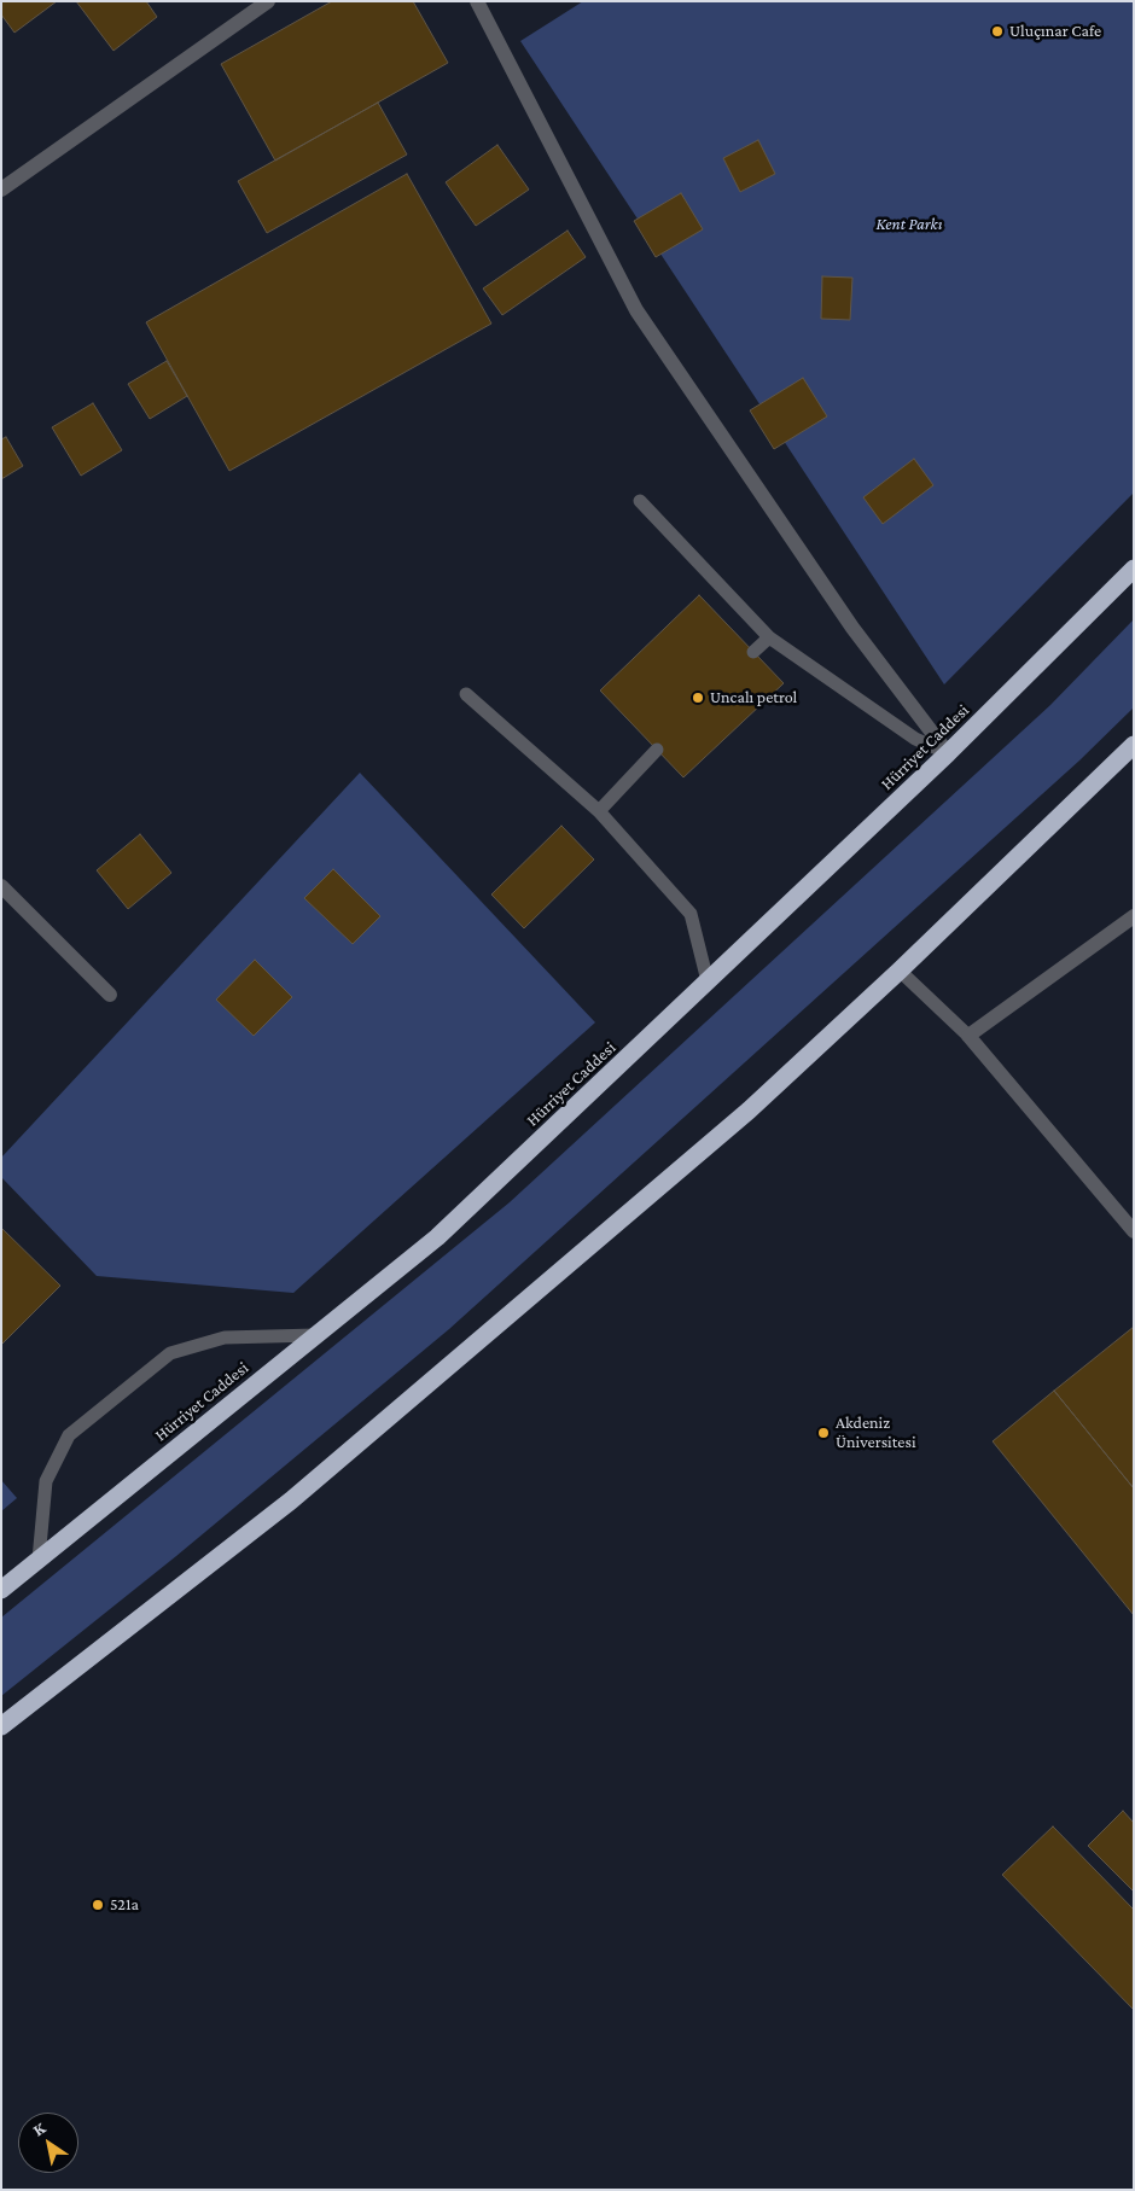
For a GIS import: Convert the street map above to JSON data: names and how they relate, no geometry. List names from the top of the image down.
{
  "streets": {
    "highway": ["Hürriyet Caddesi"]
  },
  "parks": ["Kent Parkı"],
  "places": [
    "Uluçınar Cafe",
    "Uncalı petrol",
    "Akdeniz Üniversitesi",
    "521a"
  ],
  "north": "top left"
}
